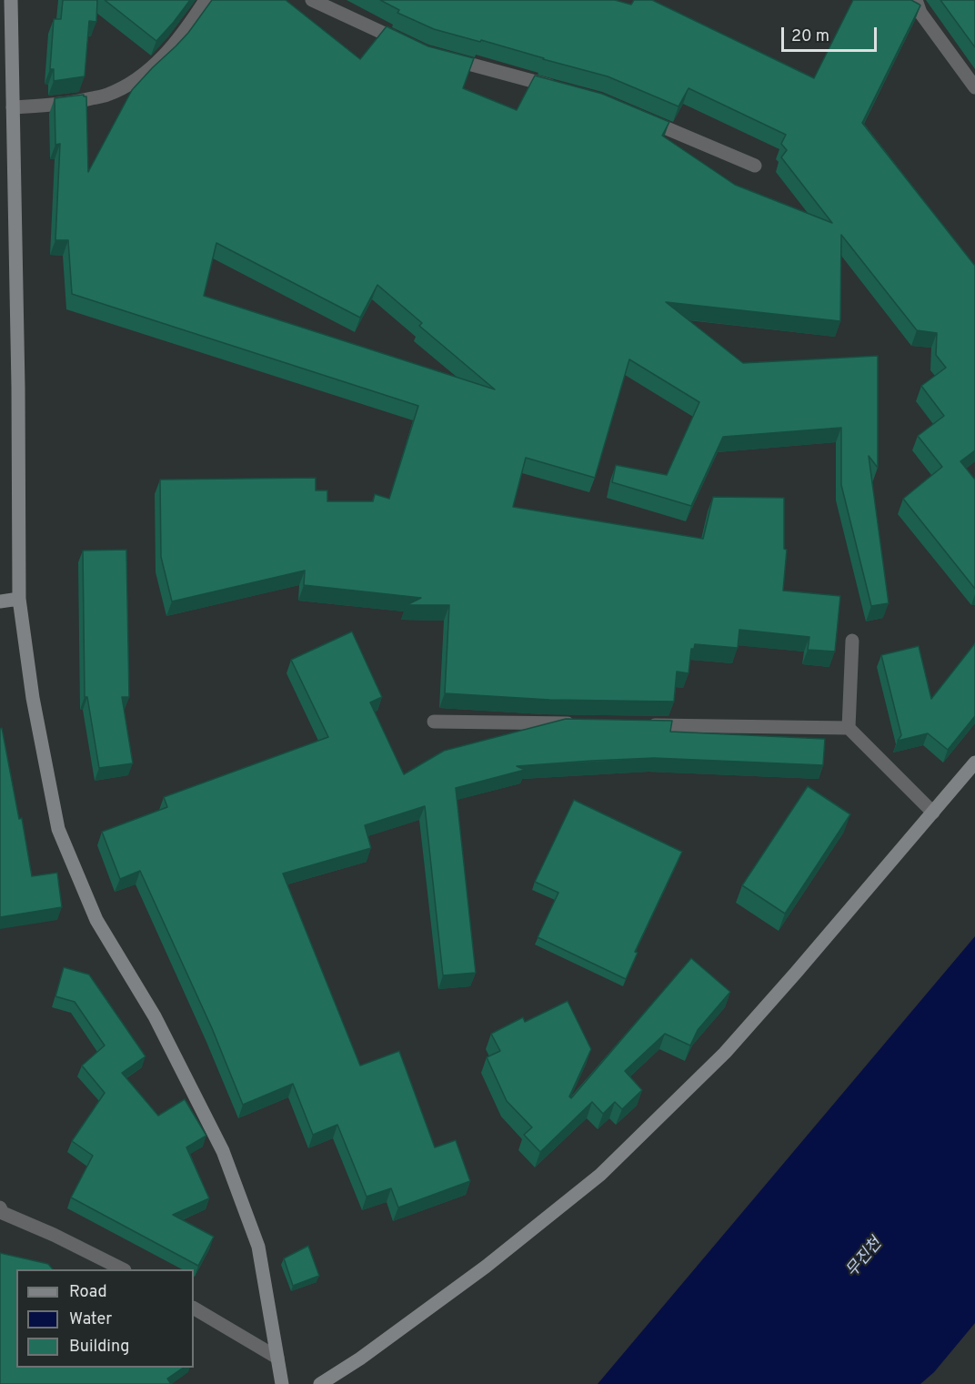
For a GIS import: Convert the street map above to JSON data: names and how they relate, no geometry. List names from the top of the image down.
{
  "water": ["무진천"],
  "legend": ["Road", "Water", "Building"],
  "scale_bar": "20 m"
}
